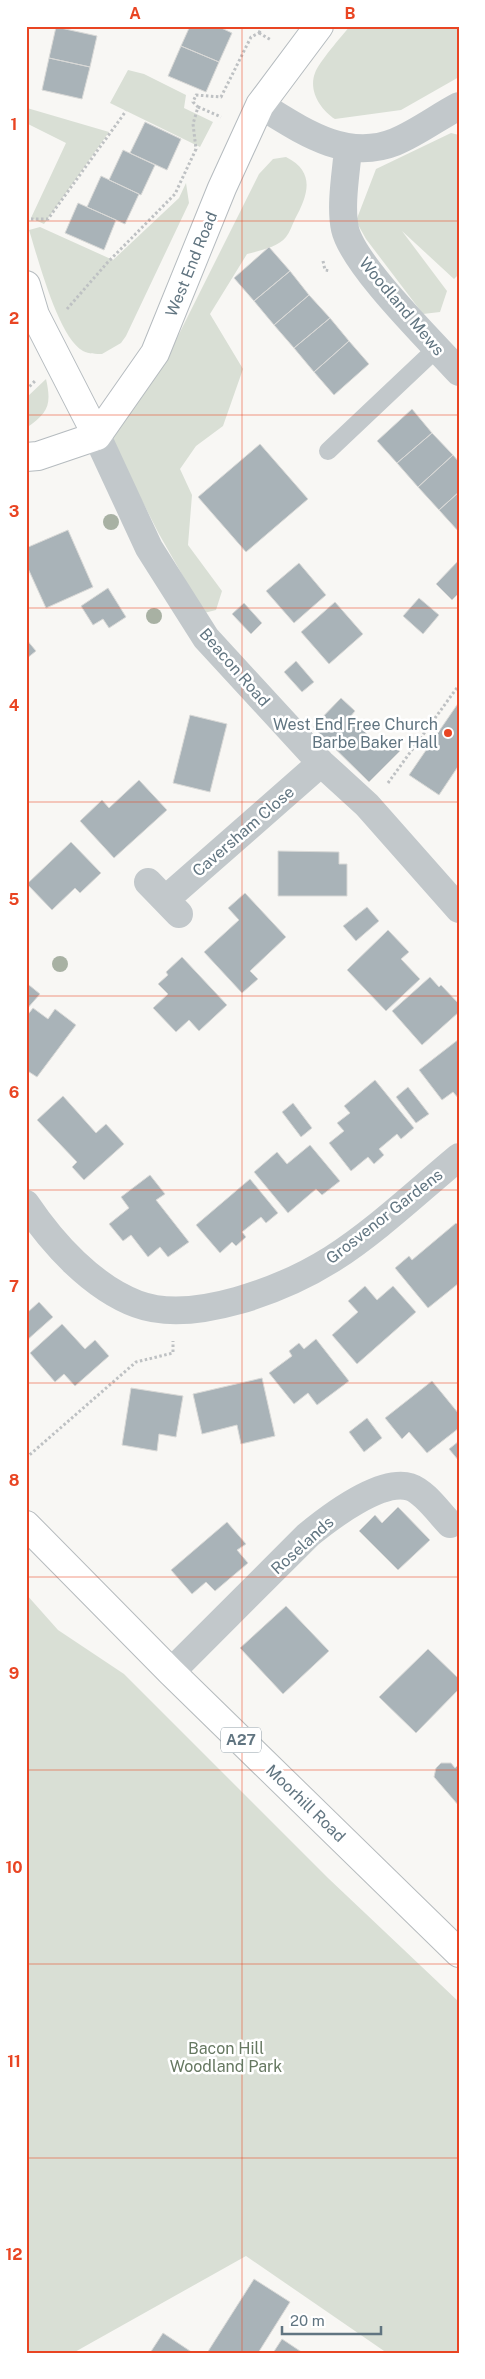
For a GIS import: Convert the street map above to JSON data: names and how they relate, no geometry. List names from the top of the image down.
{
  "streets": {
    "street": [
      "West End Road",
      "Woodland Mews",
      "Beacon Road",
      "Caversham Close",
      "Grosvenor Gardens",
      "Roselands",
      "A27",
      "Moorhill Road"
    ]
  },
  "crossings": [
    ["West End Road", "Beacon Road"],
    ["Beacon Road", "Caversham Close"],
    ["Roselands", "Moorhill Road"]
  ],
  "parks": ["Bacon Hill Woodland Park"],
  "places": ["West End Free Church Barbe Baker Hall"],
  "scale_bar": "20 m",
  "grid": {
    "columns": ["A", "B"],
    "rows": [
      "1",
      "2",
      "3",
      "4",
      "5",
      "6",
      "7",
      "8",
      "9",
      "10",
      "11",
      "12"
    ]
  }
}
